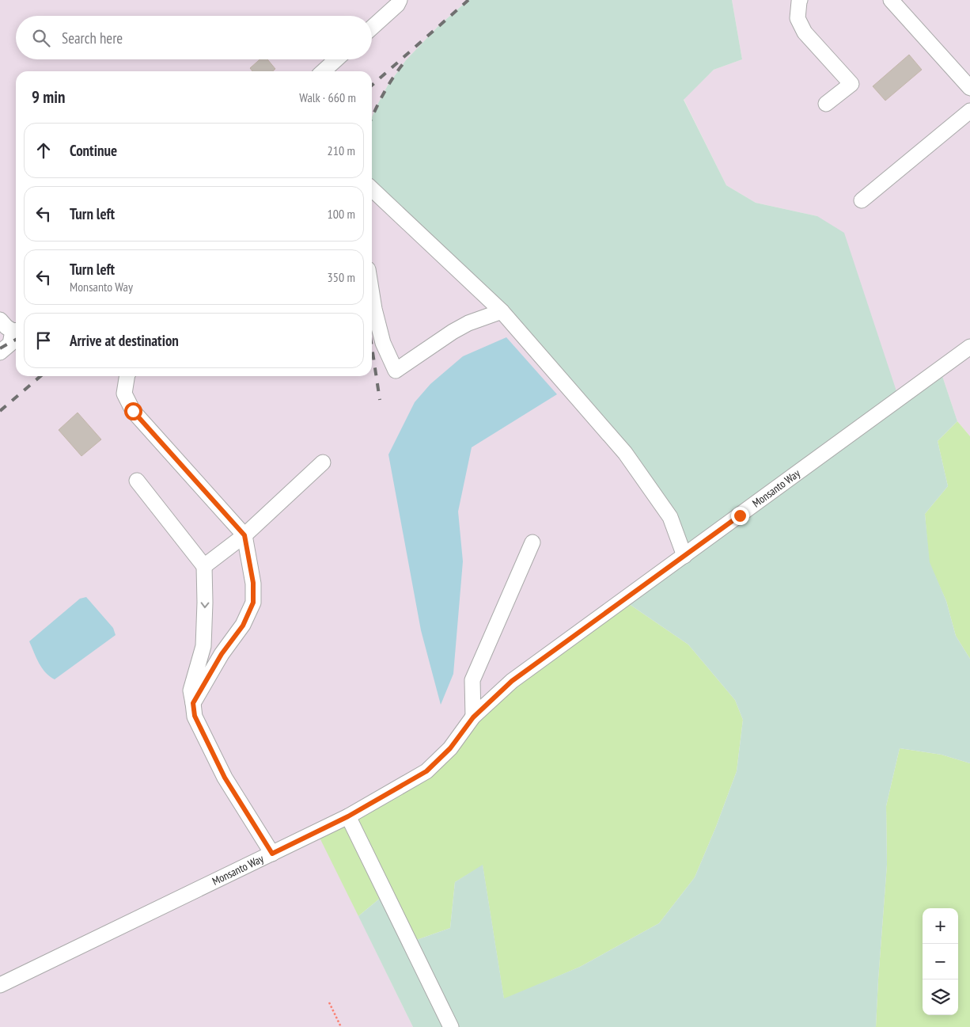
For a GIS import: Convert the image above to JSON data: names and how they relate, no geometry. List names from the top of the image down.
{
  "streets": {
    "street": ["Monsanto Way"]
  },
  "page": {
    "search": "Search here",
    "heading": ["9 min", "Walk · 660 m"],
    "list": [
      ["Continue", "210 m"],
      ["Turn left", "100 m"],
      ["Turn left", "Monsanto Way", "350 m"],
      "Arrive at destination"
    ],
    "map_buttons": ["+", "−"]
  }
}
